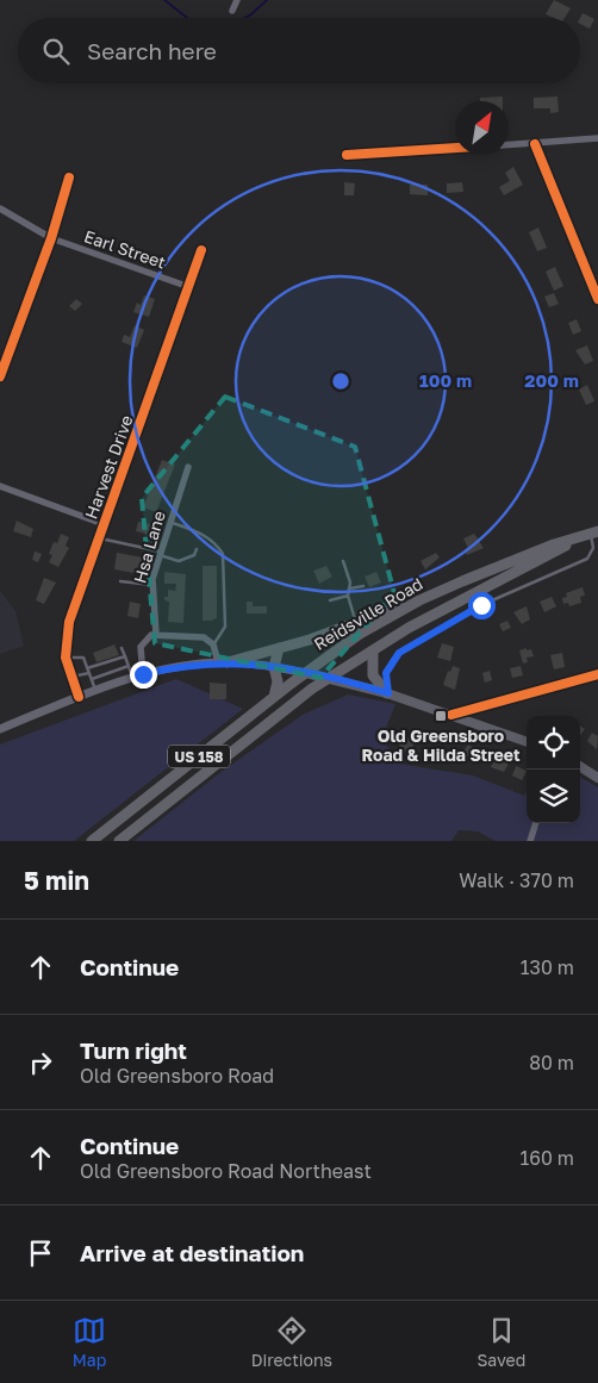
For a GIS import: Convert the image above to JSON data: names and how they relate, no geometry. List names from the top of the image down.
{
  "streets": {
    "highway": ["Reidsville Road", "US 158"],
    "street": ["Earl Street", "Harvest Drive", "Hsa Lane"]
  },
  "crossings": [
    ["Earl Street", "Harvest Drive"]
  ],
  "places": {
    "transit": ["Old Greensboro Road & Hilda Street"]
  },
  "north": "top right",
  "page": {
    "search": "Search here",
    "heading": ["5 min", "Walk · 370 m"],
    "list": [
      ["Continue", "130 m"],
      ["Turn right", "Old Greensboro Road", "80 m"],
      ["Continue", "Old Greensboro Road Northeast", "160 m"],
      "Arrive at destination"
    ],
    "nav": ["Map", "Directions", "Saved"]
  },
  "rings": ["100 m", "200 m"]
}
